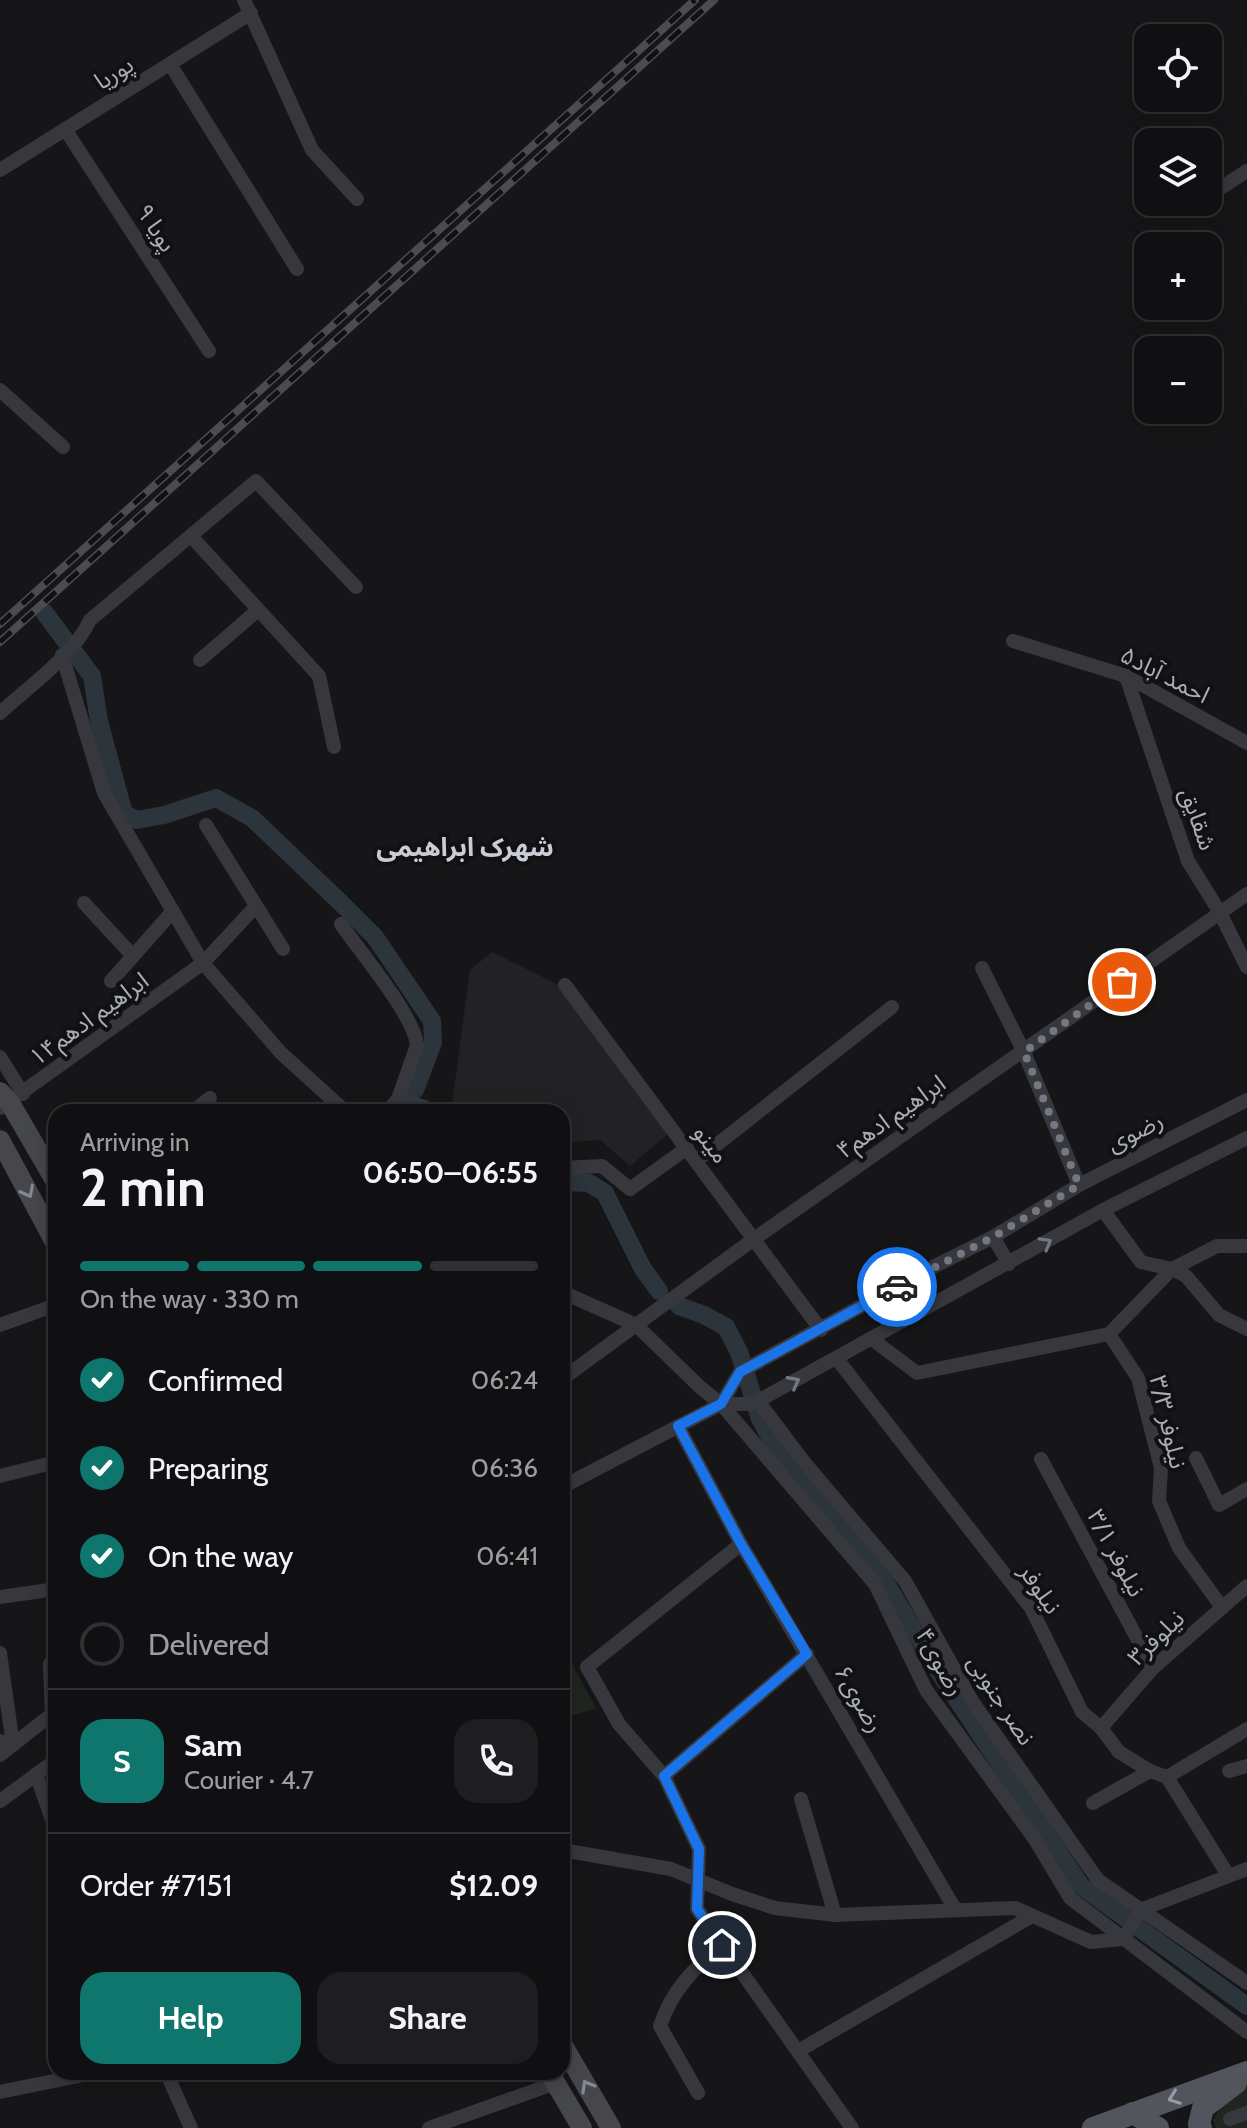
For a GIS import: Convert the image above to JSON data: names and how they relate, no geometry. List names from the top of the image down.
{
  "streets": {
    "street": [
      "پوریا",
      "پویا ۹",
      "احمد آباد۵",
      "شقایق",
      "ابراهیم ادهم۱۴",
      "ابراهیم ادهم۴",
      "رضوی",
      "مینو",
      "نیلوفر ۳/۳",
      "نیلوفر ۳/۱",
      "نیلوفر",
      "نیلوفر۳",
      "رضوی۴",
      "رضوی۶",
      "نصر جنوبی"
    ]
  },
  "crossings": [
    ["پوریا", "پویا ۹"],
    ["احمد آباد۵", "شقایق"],
    ["شقایق", "ابراهیم ادهم۴"],
    ["ابراهیم ادهم۴", "مینو"],
    ["ابراهیم ادهم۴", "رضوی۴"],
    ["رضوی", "مینو"],
    ["رضوی", "رضوی۴"],
    ["نیلوفر ۳/۳", "نیلوفر۳"],
    ["نیلوفر ۳/۱", "نیلوفر۳"],
    ["نیلوفر", "نیلوفر۳"]
  ],
  "districts": ["شهرک ابراهیمی"],
  "page": {
    "map_buttons": ["+", "−"],
    "heading": ["2 min", "Arriving in", "06:50–06:55"],
    "panel": [
      "Sam",
      "Courier · 4.7",
      "Order #7151",
      "$12.09"
    ],
    "bar": "On the way · 330 m",
    "list": [
      ["Confirmed", "06:24"],
      ["Preparing", "06:36"],
      ["On the way", "06:41"],
      "Delivered"
    ],
    "round": "S",
    "buttons": ["Help", "Share"]
  }
}
